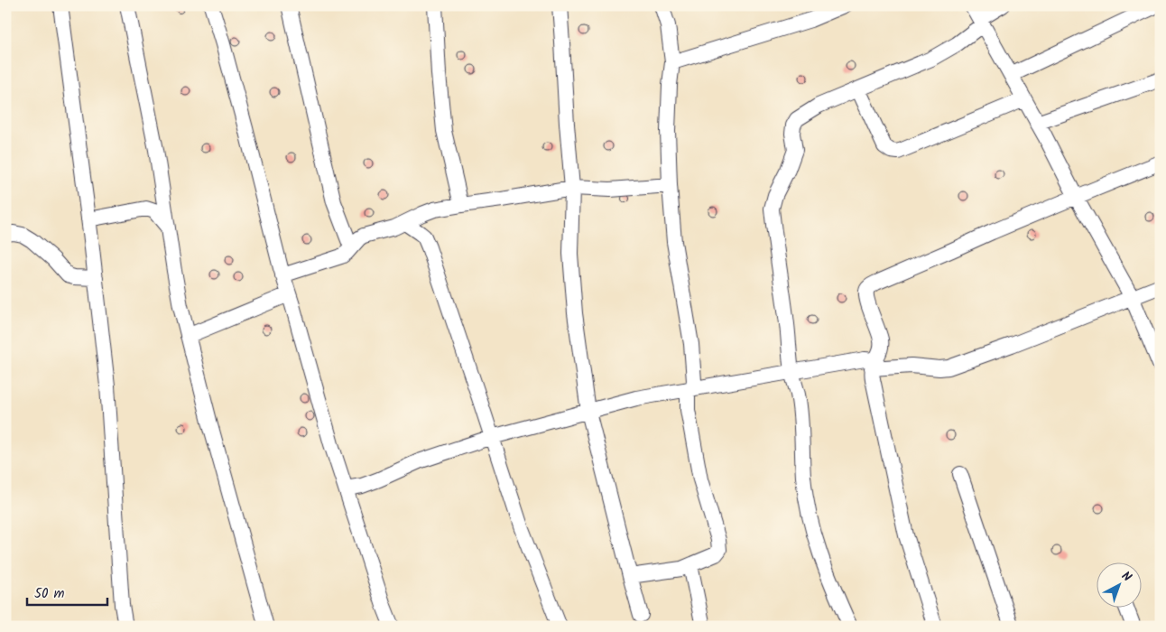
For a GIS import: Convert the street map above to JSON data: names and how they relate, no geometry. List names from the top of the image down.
{
  "scale_bar": "50 m",
  "north": "top right"
}
